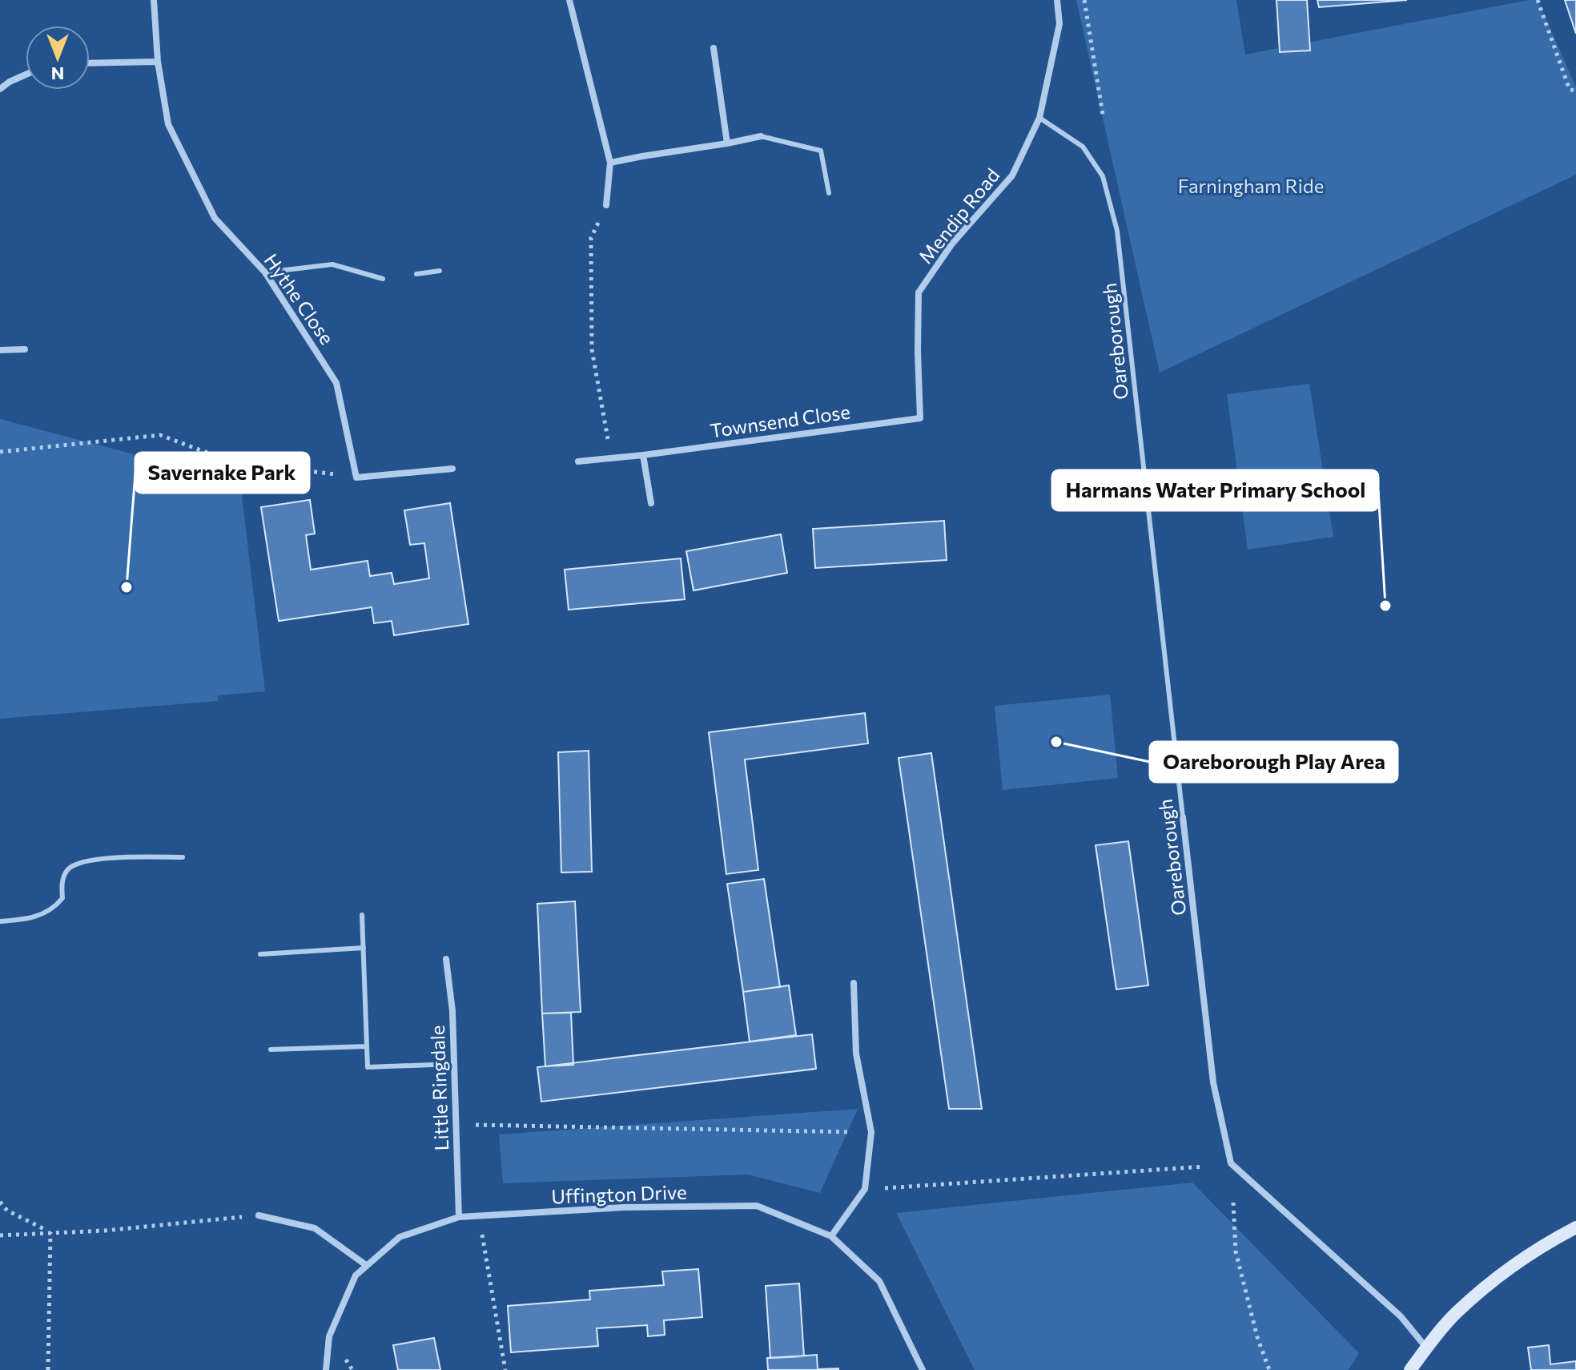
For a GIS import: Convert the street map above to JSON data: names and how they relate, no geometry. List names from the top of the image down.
{
  "streets": {
    "street": [
      "Mendip Road",
      "Hythe Close",
      "Oareborough",
      "Townsend Close",
      "Little Ringdale",
      "Uffington Drive"
    ]
  },
  "crossings": [
    ["Mendip Road", "Oareborough"],
    ["Mendip Road", "Townsend Close"],
    ["Little Ringdale", "Uffington Drive"]
  ],
  "parks": ["Farningham Ride"],
  "places": ["Savernake Park", "Harmans Water Primary School", "Oareborough Play Area"],
  "north": "bottom"
}
